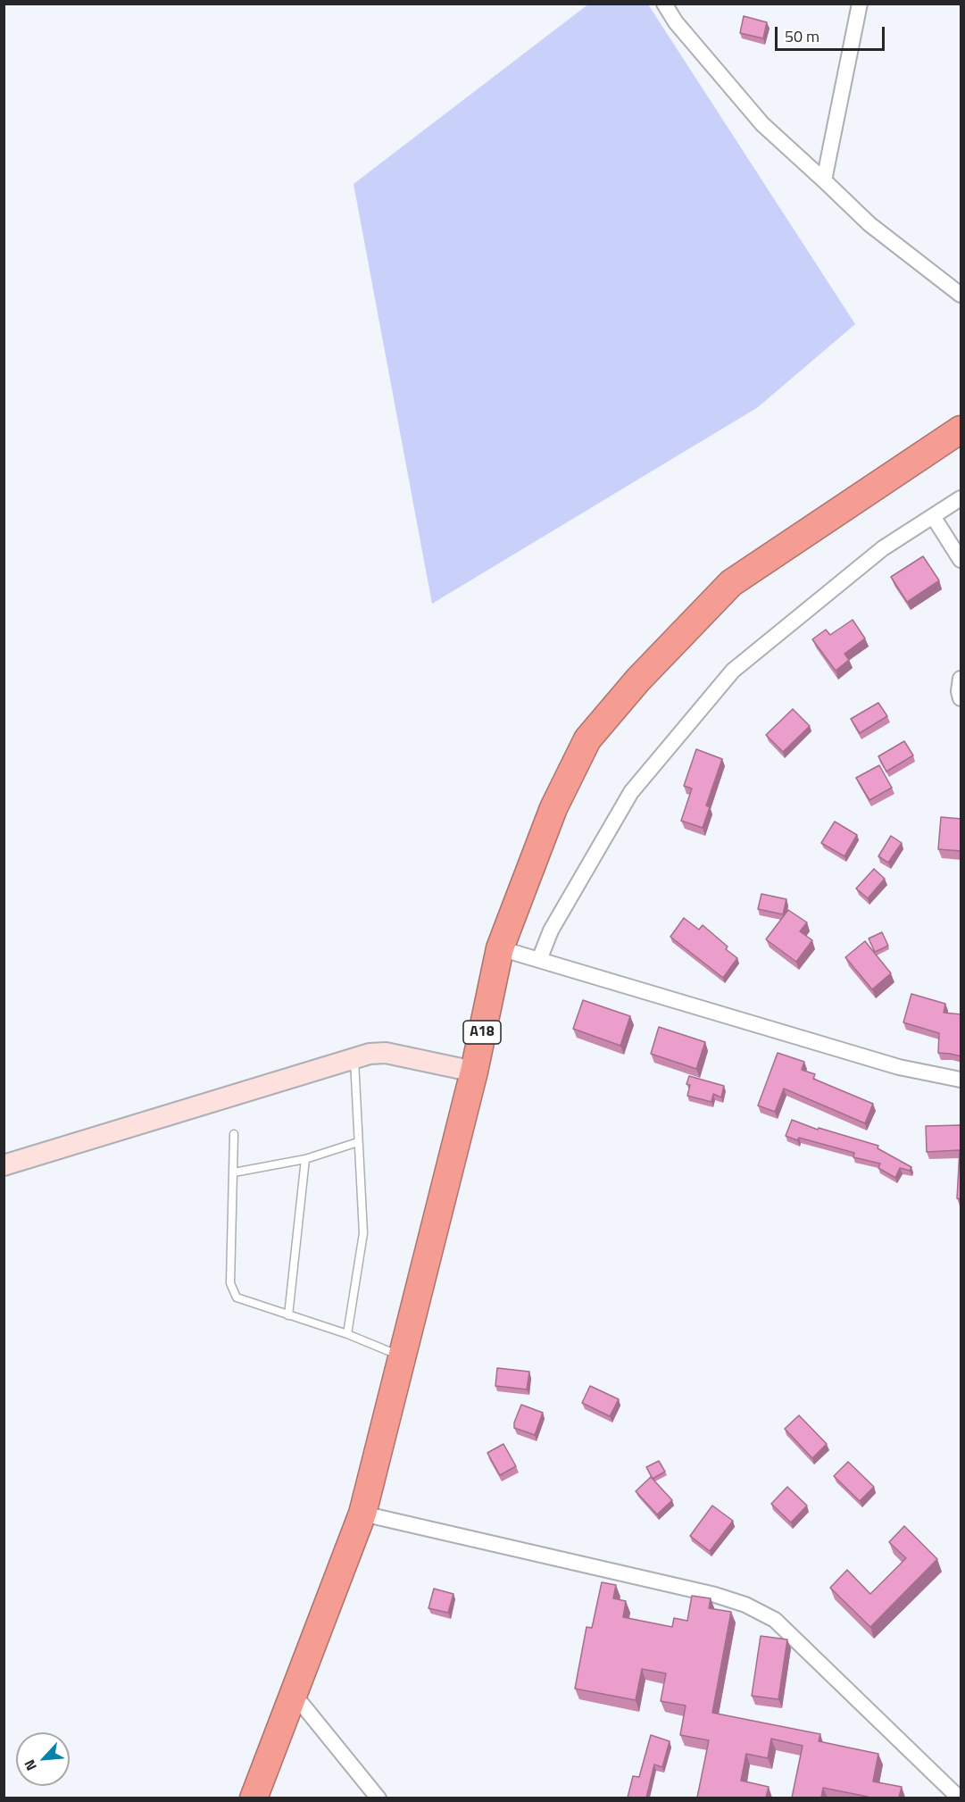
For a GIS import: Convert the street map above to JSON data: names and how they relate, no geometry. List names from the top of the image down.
{
  "streets": {
    "highway": ["A18"]
  },
  "scale_bar": "50 m",
  "north": "bottom left"
}
